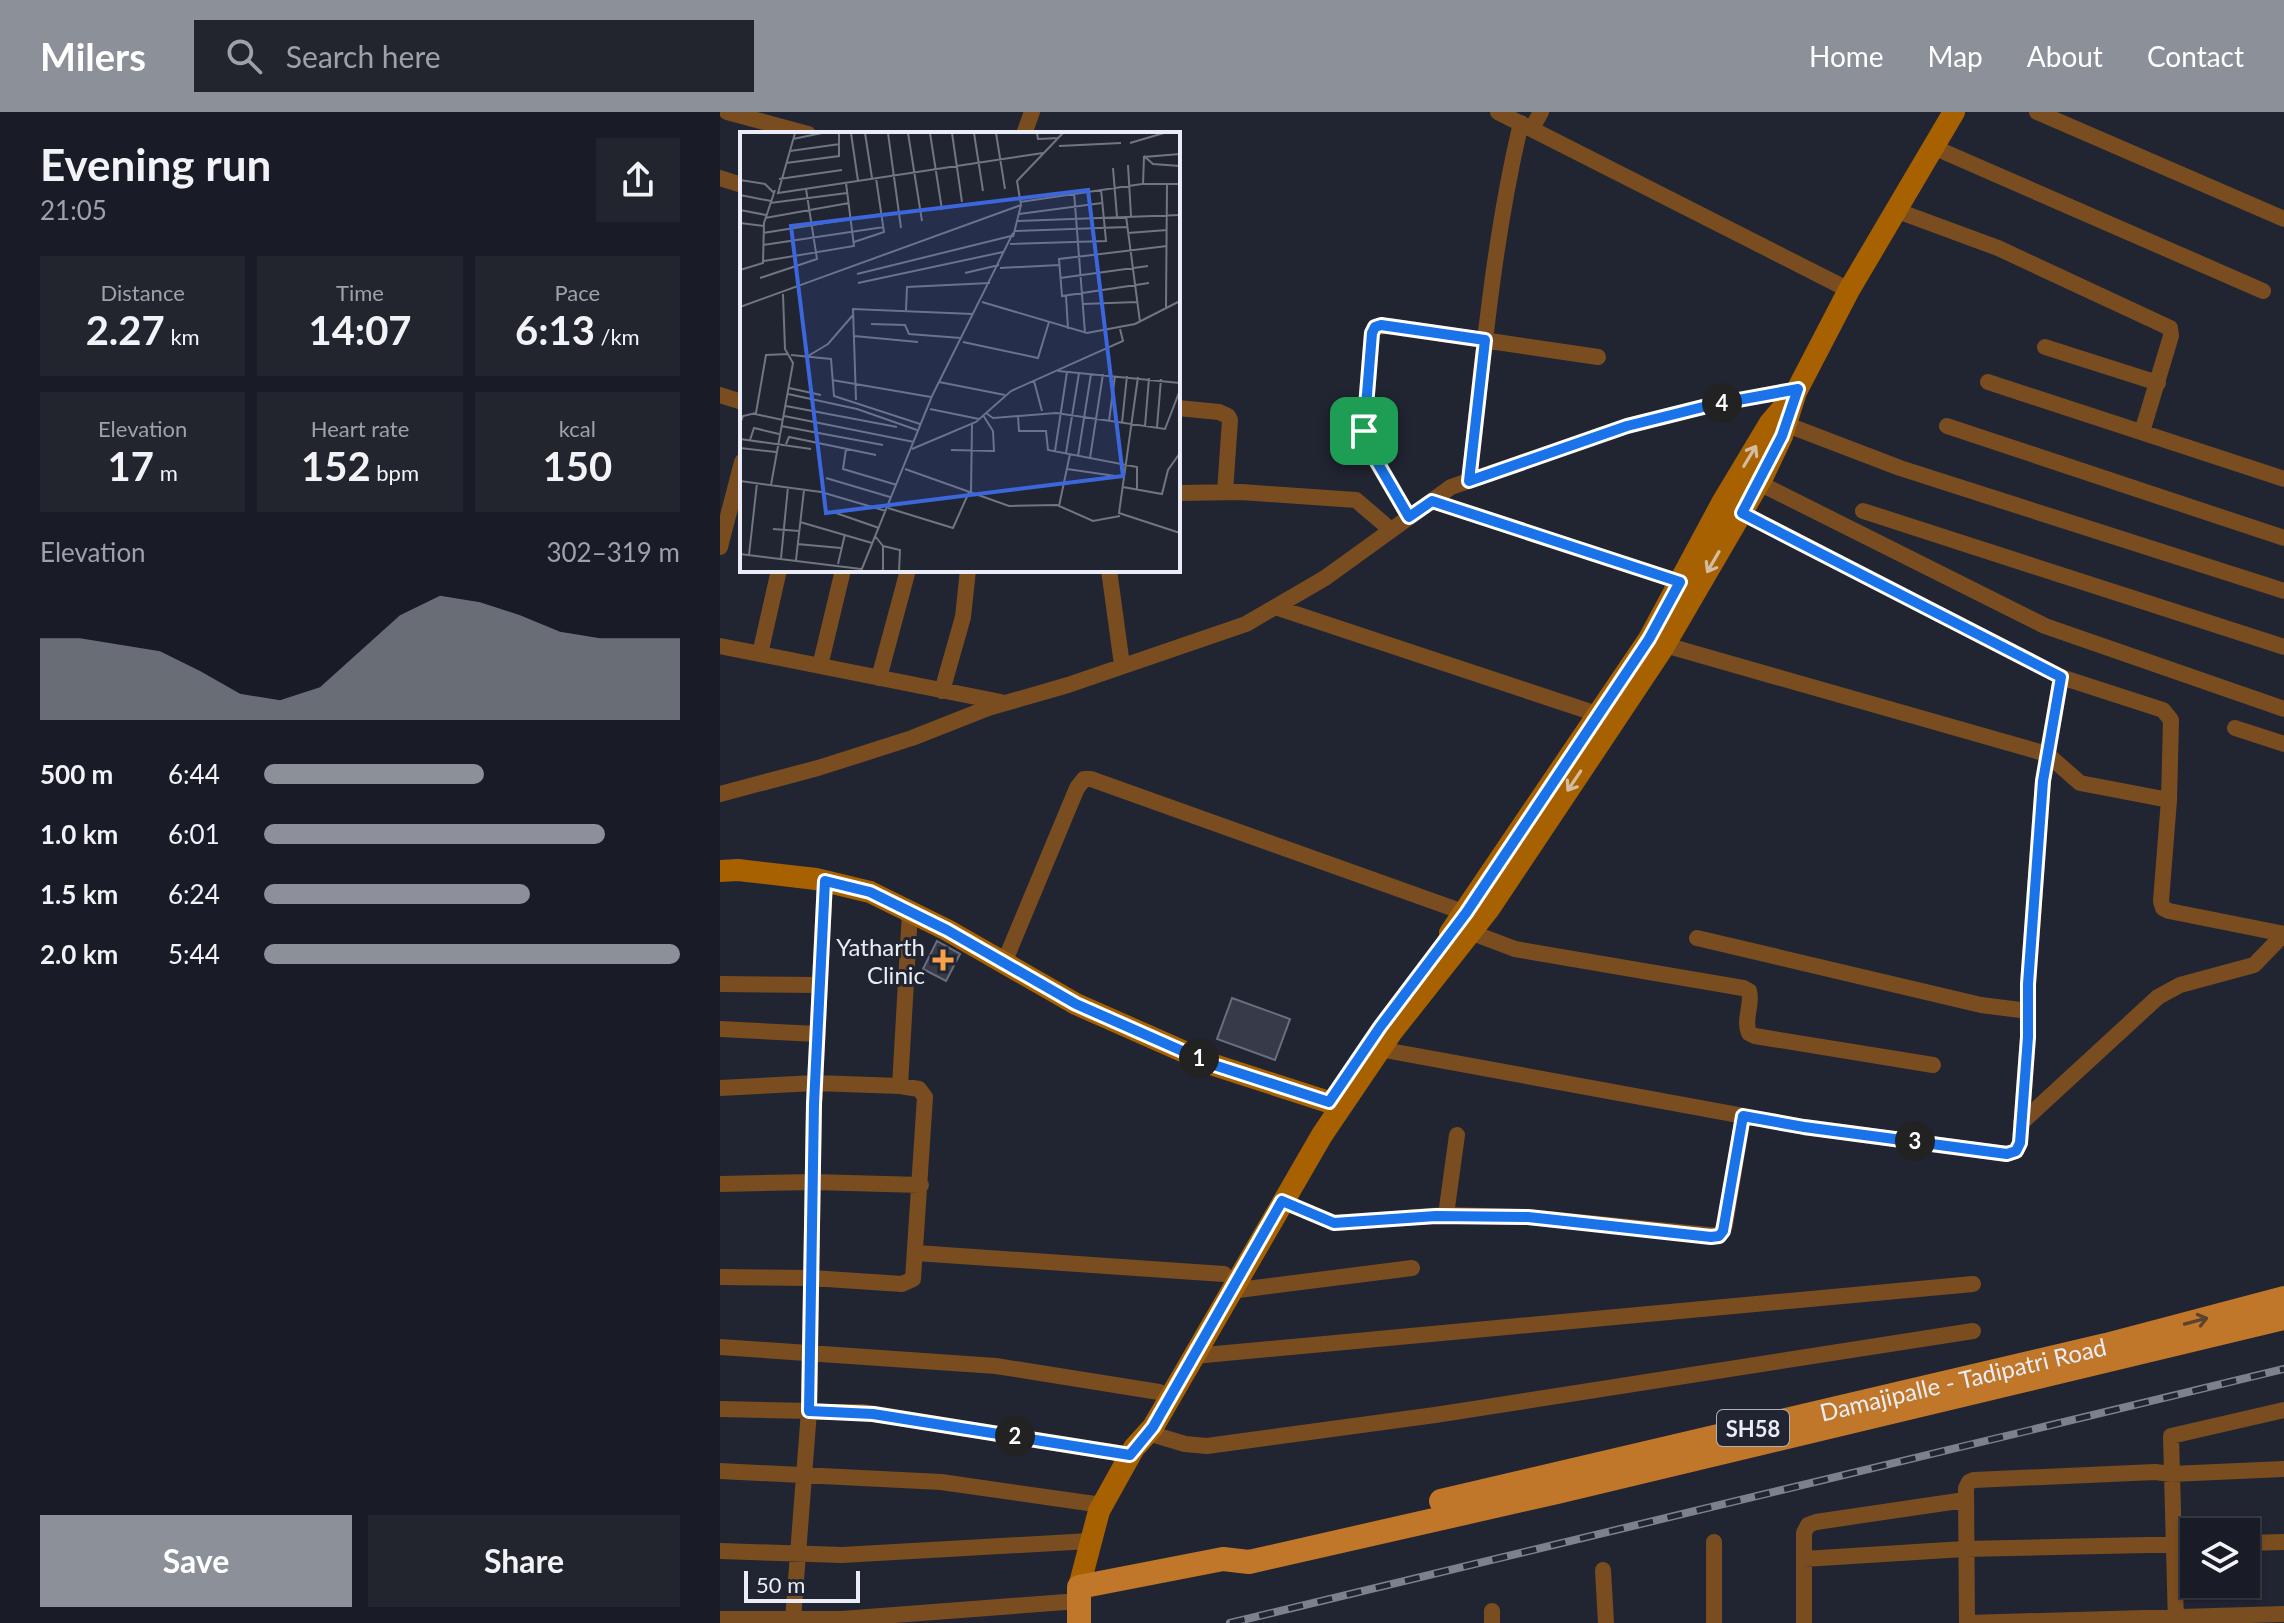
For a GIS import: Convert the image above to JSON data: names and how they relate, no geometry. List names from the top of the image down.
{
  "streets": {
    "main road": ["Damajipalle - Tadipatri Road", "SH58"]
  },
  "places": {
    "health": ["Yatharth Clinic"]
  },
  "scale_bar": "50 m",
  "page": {
    "header": "Milers",
    "search": "Search here",
    "nav": [
      "Home",
      "Map",
      "About",
      "Contact"
    ],
    "heading": ["Evening run", "21:05"],
    "stats": [
      ["Distance", "2.27 km"],
      ["Time", "14:07"],
      ["Pace", "6:13 /km"],
      ["Elevation", "17 m"],
      ["Heart rate", "152 bpm"],
      ["kcal", "150"]
    ],
    "pins": [
      "4",
      "1",
      "3",
      "2"
    ],
    "chart": ["Elevation", "302–319 m"],
    "list": [
      {
        "name": "500 m",
        "note": "6:44"
      },
      {
        "name": "1.0 km",
        "note": "6:01"
      },
      {
        "name": "1.5 km",
        "note": "6:24"
      },
      {
        "name": "2.0 km",
        "note": "5:44"
      }
    ],
    "buttons": ["Save", "Share"],
    "scale": "50 m"
  }
}
